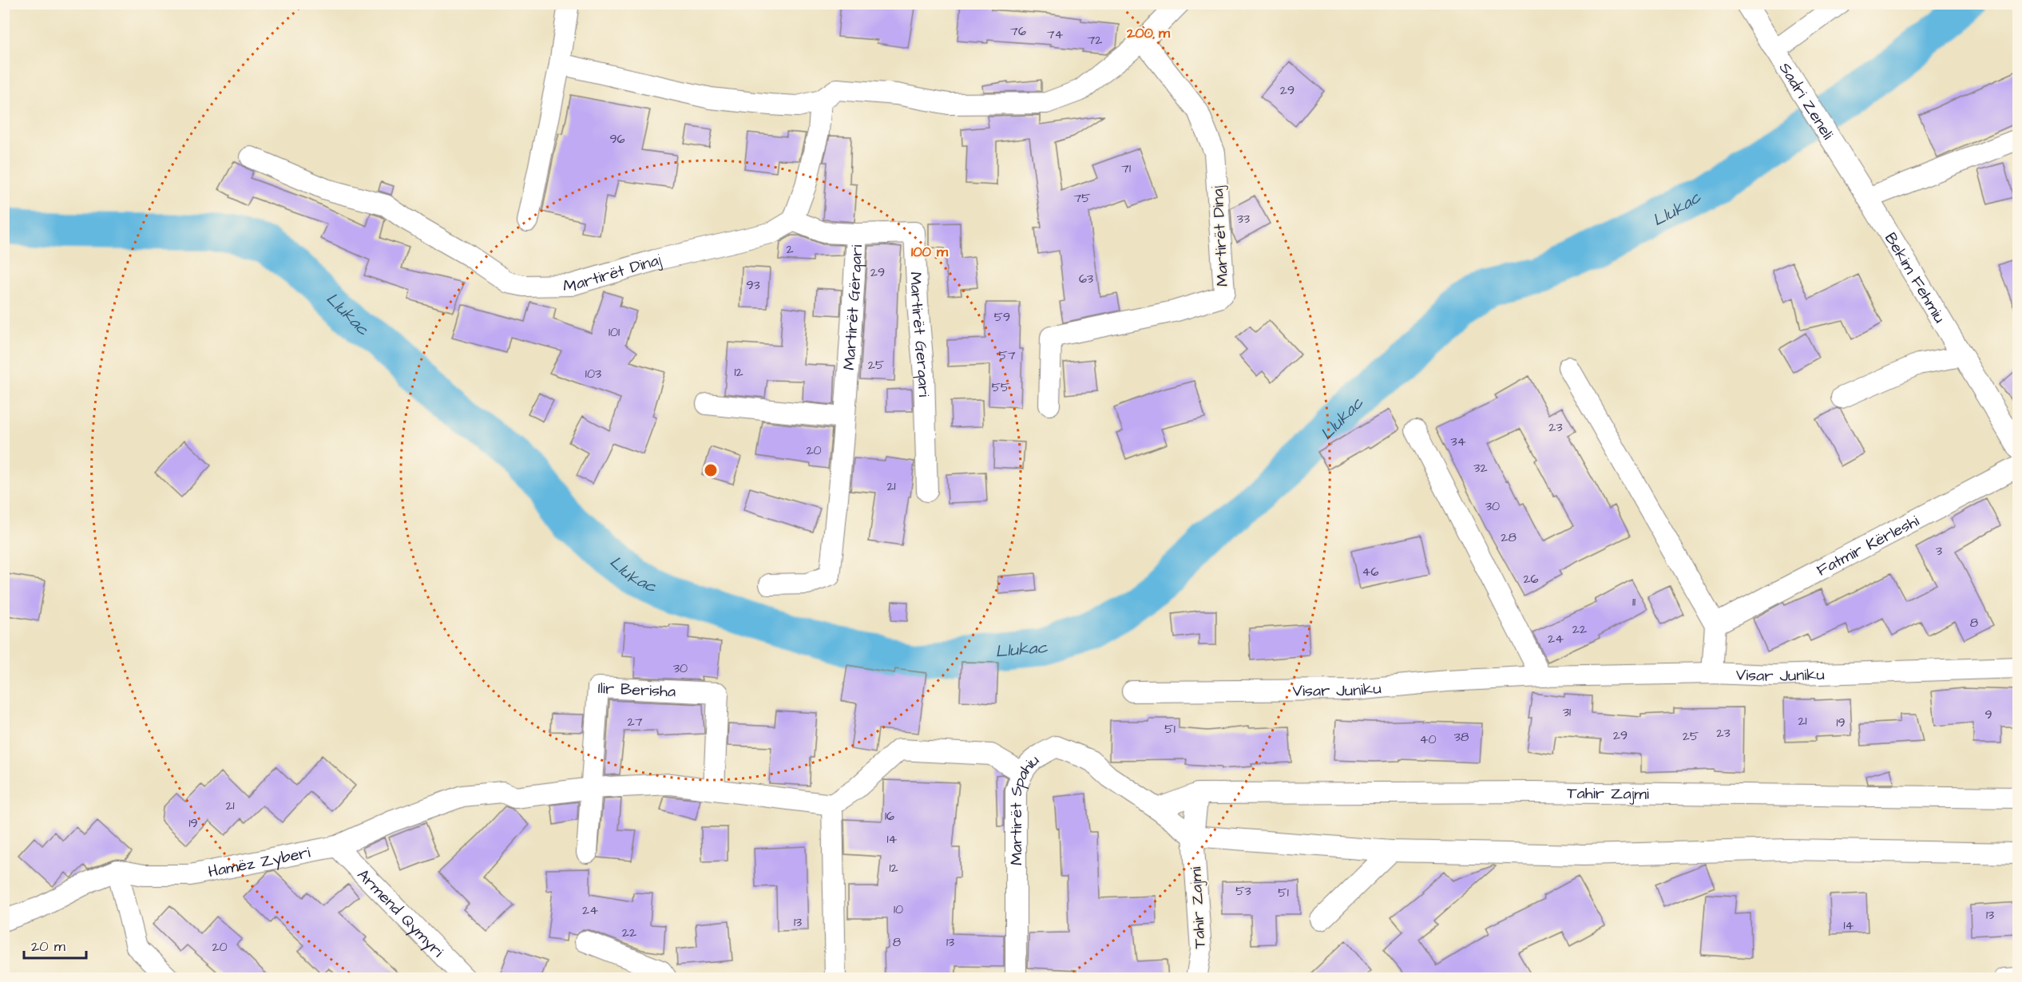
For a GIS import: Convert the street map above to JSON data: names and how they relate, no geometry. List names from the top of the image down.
{
  "streets": {
    "street": [
      "Sadri Zeneli",
      "Martirët Dinaj",
      "Bekim Fehmiu",
      "Martirët Gërqari",
      "Martirët Gerqari",
      "Fatmir Kërleshi",
      "Visar Juniku",
      "Ilir Berisha",
      "Tahir Zajmi",
      "Martirët Spahiu",
      "Hamëz Zyberi",
      "Armend Qymyri"
    ]
  },
  "crossings": [
    ["Sadri Zeneli", "Bekim Fehmiu"],
    ["Martirët Dinaj", "Martirët Gërqari"],
    ["Martirët Gërqari", "Martirët Gerqari"],
    ["Ilir Berisha", "Hamëz Zyberi"],
    ["Tahir Zajmi", "Martirët Spahiu"],
    ["Hamëz Zyberi", "Armend Qymyri"]
  ],
  "water": ["Llukac"],
  "house_numbers": [
    "76",
    "74",
    "72",
    "29",
    "96",
    "71",
    "75",
    "33",
    "2",
    "29",
    "63",
    "93",
    "59",
    "101",
    "57",
    "25",
    "12",
    "103",
    "55",
    "23",
    "34",
    "20",
    "32",
    "21",
    "30",
    "28",
    "3",
    "46",
    "26",
    "11",
    "8",
    "22",
    "24",
    "30",
    "31",
    "9",
    "21",
    "27",
    "19",
    "51",
    "23",
    "29",
    "25",
    "38",
    "40",
    "21",
    "16",
    "19",
    "14",
    "12",
    "53",
    "51",
    "10",
    "24",
    "13",
    "13",
    "14",
    "22",
    "8",
    "13",
    "20"
  ],
  "scale_bar": "20 m",
  "rings": ["200 m", "100 m"]
}
